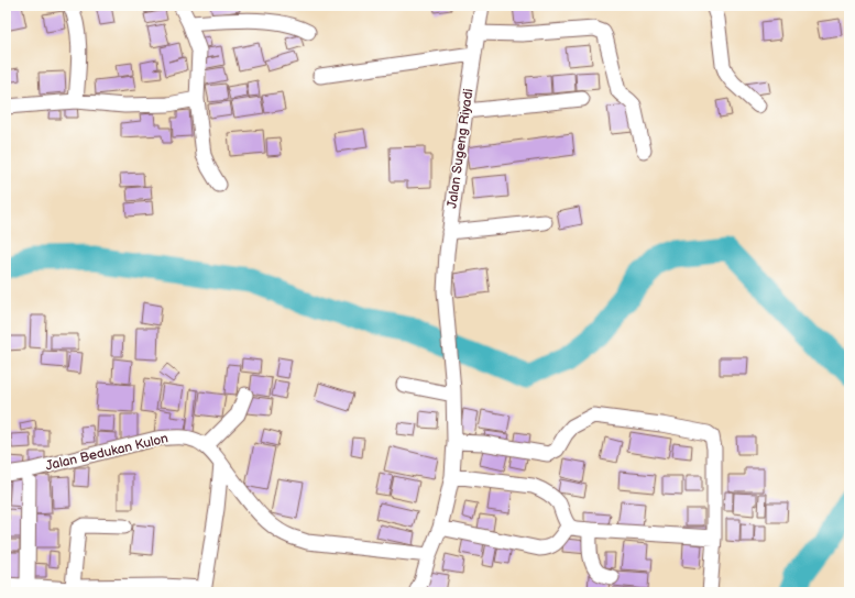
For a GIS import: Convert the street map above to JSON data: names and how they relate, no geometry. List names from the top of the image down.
{
  "streets": {
    "street": ["Jalan Sugeng Riyadi", "Jalan Bedukan Kulon"]
  },
  "crossings": [
    ["Jalan Sugeng Riyadi", "Jalan Bedukan Kulon"]
  ]
}
